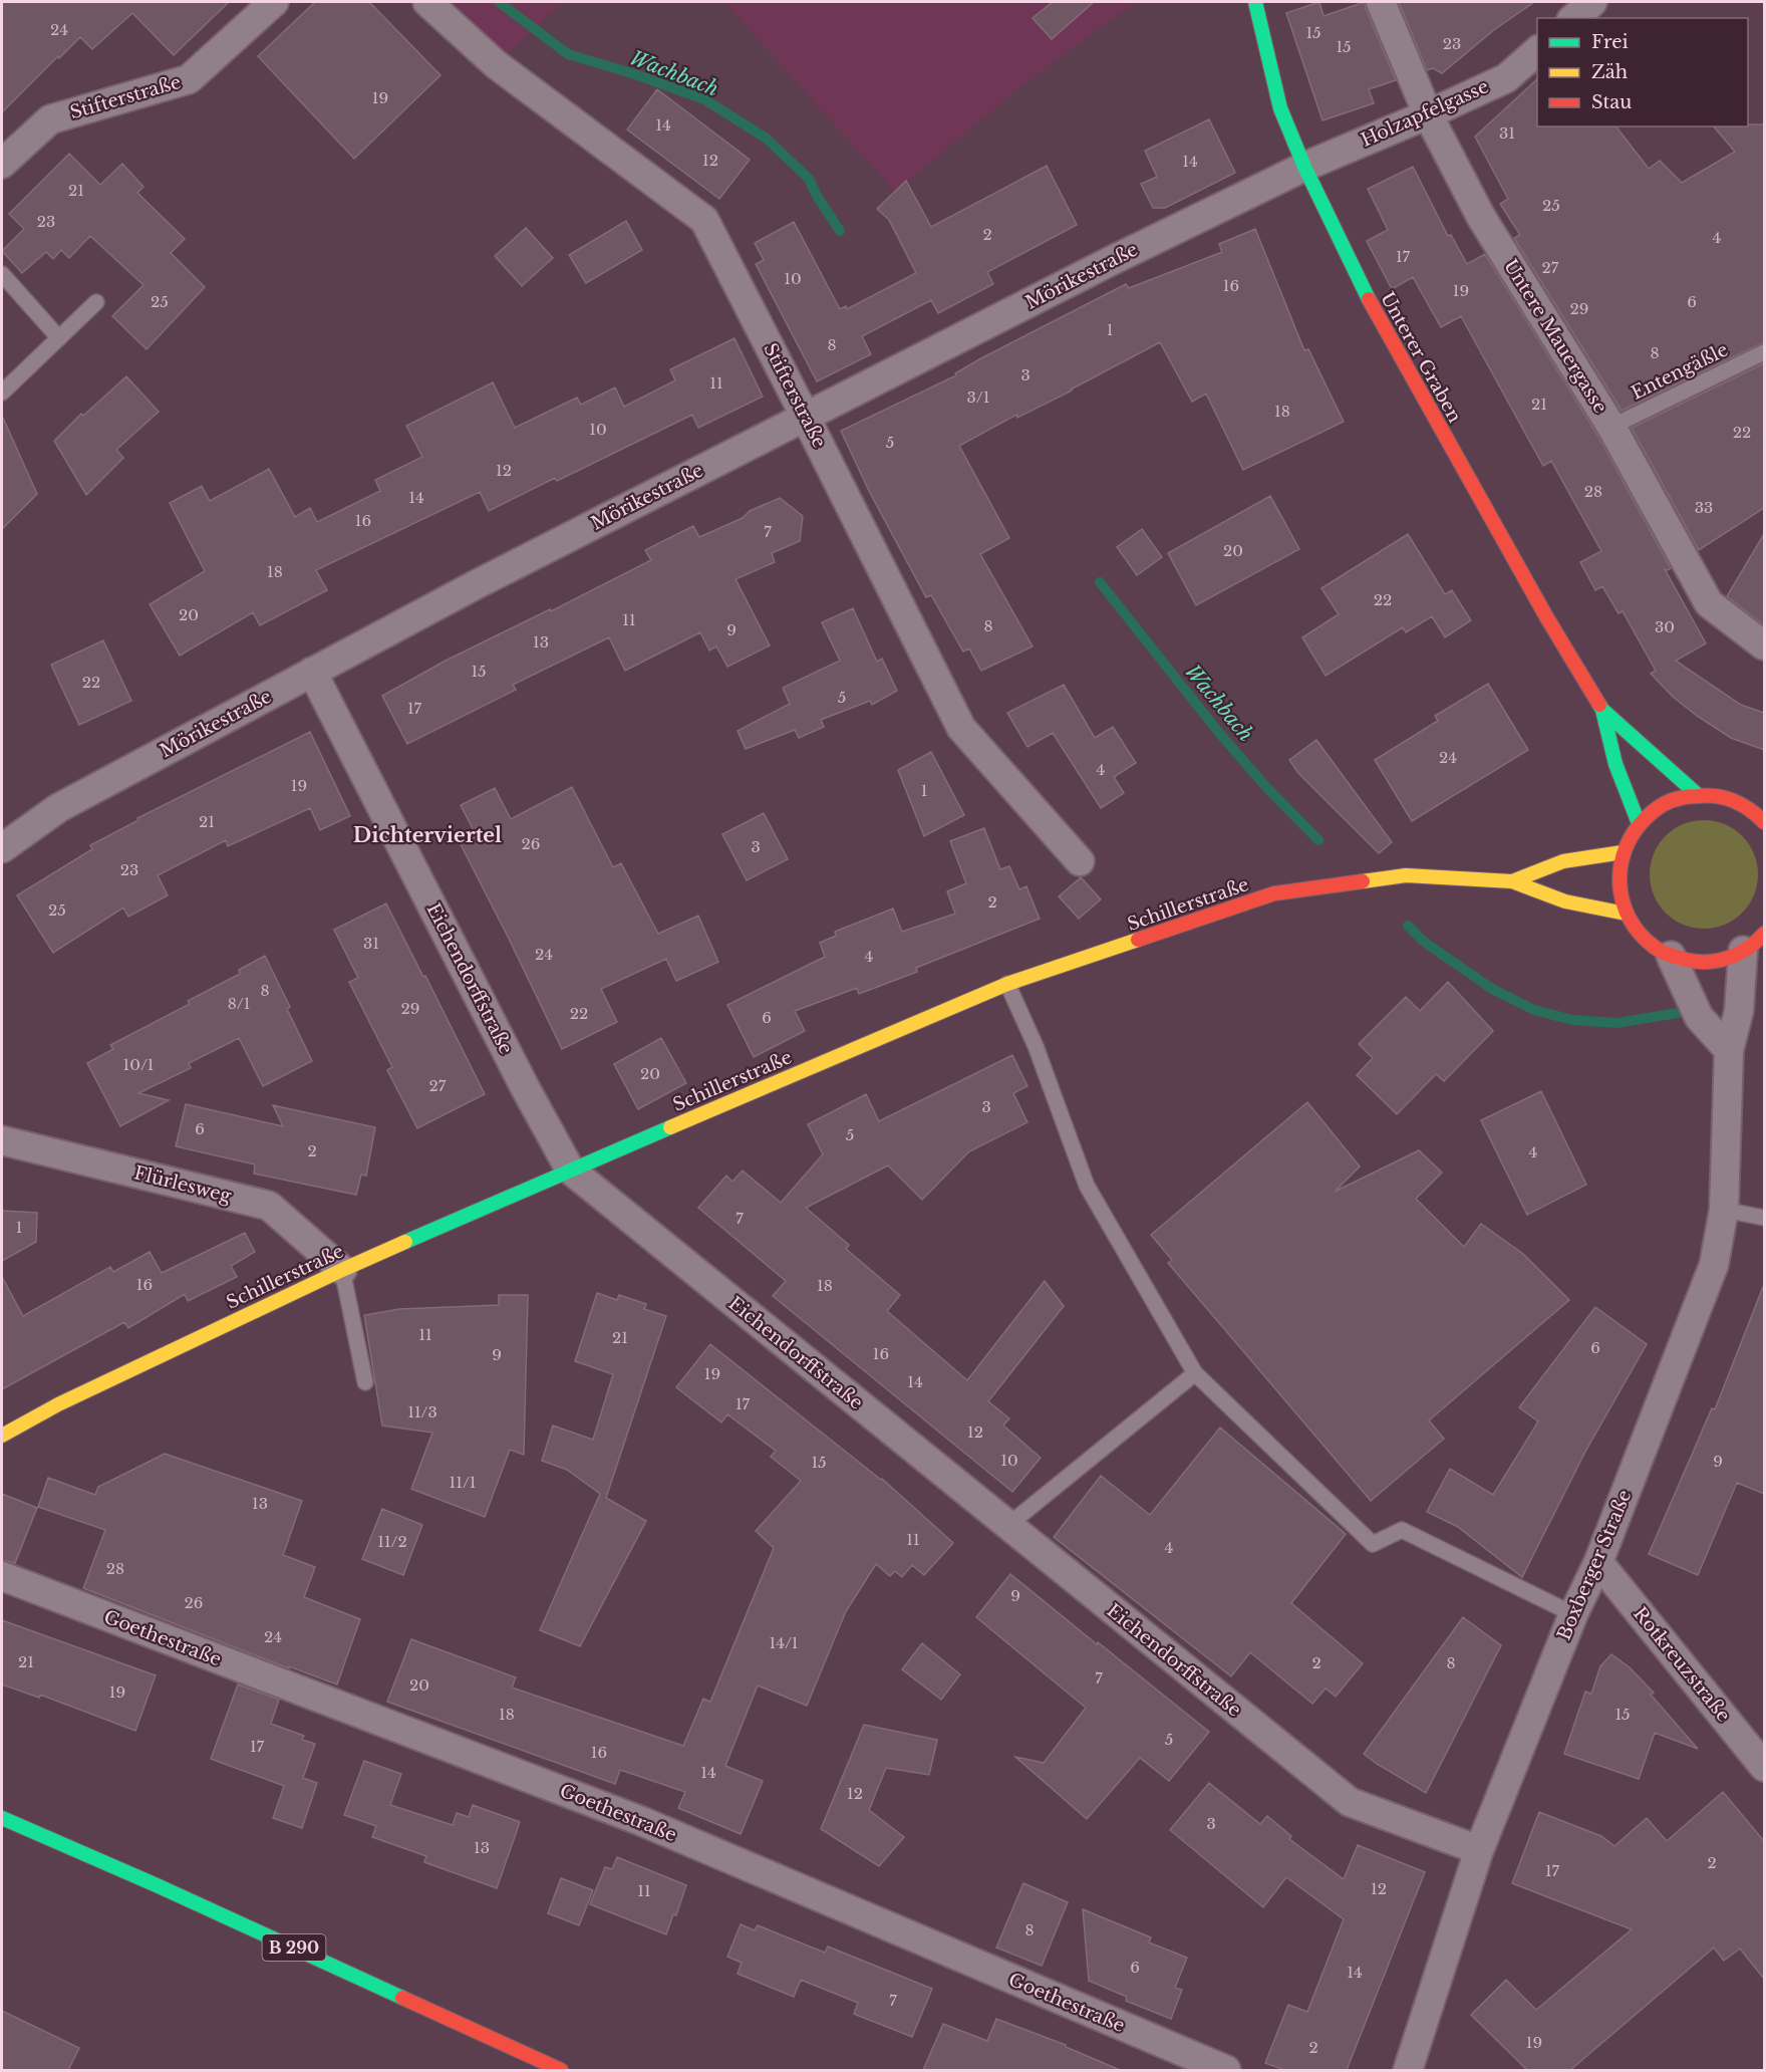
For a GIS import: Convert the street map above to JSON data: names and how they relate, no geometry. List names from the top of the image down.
{
  "streets": {
    "street": [
      "Stifterstraße",
      "Holzapfelgasse",
      "Mörikestraße",
      "Untere Mauergasse",
      "Unterer Graben",
      "Schillerstraße",
      "Eichendorffstraße",
      "Flürlesweg",
      "Boxberger Straße",
      "Goethestraße",
      "Rotkreuzstraße",
      "B 290"
    ],
    "lane": ["Entengäßle"]
  },
  "crossings": [
    ["Stifterstraße", "Mörikestraße"],
    ["Holzapfelgasse", "Mörikestraße"],
    ["Holzapfelgasse", "Untere Mauergasse"],
    ["Holzapfelgasse", "Unterer Graben"],
    ["Mörikestraße", "Unterer Graben"],
    ["Mörikestraße", "Eichendorffstraße"],
    ["Untere Mauergasse", "Entengäßle"],
    ["Schillerstraße", "Eichendorffstraße"],
    ["Schillerstraße", "Flürlesweg"],
    ["Eichendorffstraße", "Boxberger Straße"],
    ["Boxberger Straße", "Rotkreuzstraße"]
  ],
  "districts": ["Dichterviertel"],
  "water": ["Wachbach"],
  "house_numbers": [
    "24",
    "15",
    "23",
    "15",
    "19",
    "14",
    "31",
    "12",
    "14",
    "21",
    "25",
    "23",
    "2",
    "4",
    "17",
    "27",
    "10",
    "16",
    "19",
    "25",
    "6",
    "29",
    "1",
    "8",
    "8",
    "3",
    "11",
    "3/1",
    "21",
    "18",
    "10",
    "22",
    "5",
    "12",
    "28",
    "14",
    "33",
    "16",
    "7",
    "20",
    "18",
    "22",
    "20",
    "11",
    "8",
    "30",
    "9",
    "13",
    "15",
    "22",
    "5",
    "17",
    "24",
    "4",
    "19",
    "1",
    "21",
    "26",
    "3",
    "23",
    "2",
    "25",
    "31",
    "24",
    "4",
    "8",
    "8/1",
    "29",
    "22",
    "6",
    "10/1",
    "20",
    "27",
    "3",
    "6",
    "5",
    "2",
    "4",
    "7",
    "1",
    "16",
    "18",
    "11",
    "21",
    "6",
    "16",
    "9",
    "19",
    "14",
    "17",
    "11/3",
    "12",
    "10",
    "9",
    "15",
    "11/1",
    "13",
    "11",
    "11/2",
    "4",
    "28",
    "9",
    "26",
    "24",
    "14/1",
    "21",
    "2",
    "8",
    "7",
    "20",
    "19",
    "18",
    "15",
    "5",
    "17",
    "16",
    "14",
    "12",
    "3",
    "13",
    "2",
    "17",
    "12",
    "11",
    "8",
    "6",
    "14",
    "7",
    "19",
    "2"
  ],
  "legend": ["Frei", "Zäh", "Stau"]
}
